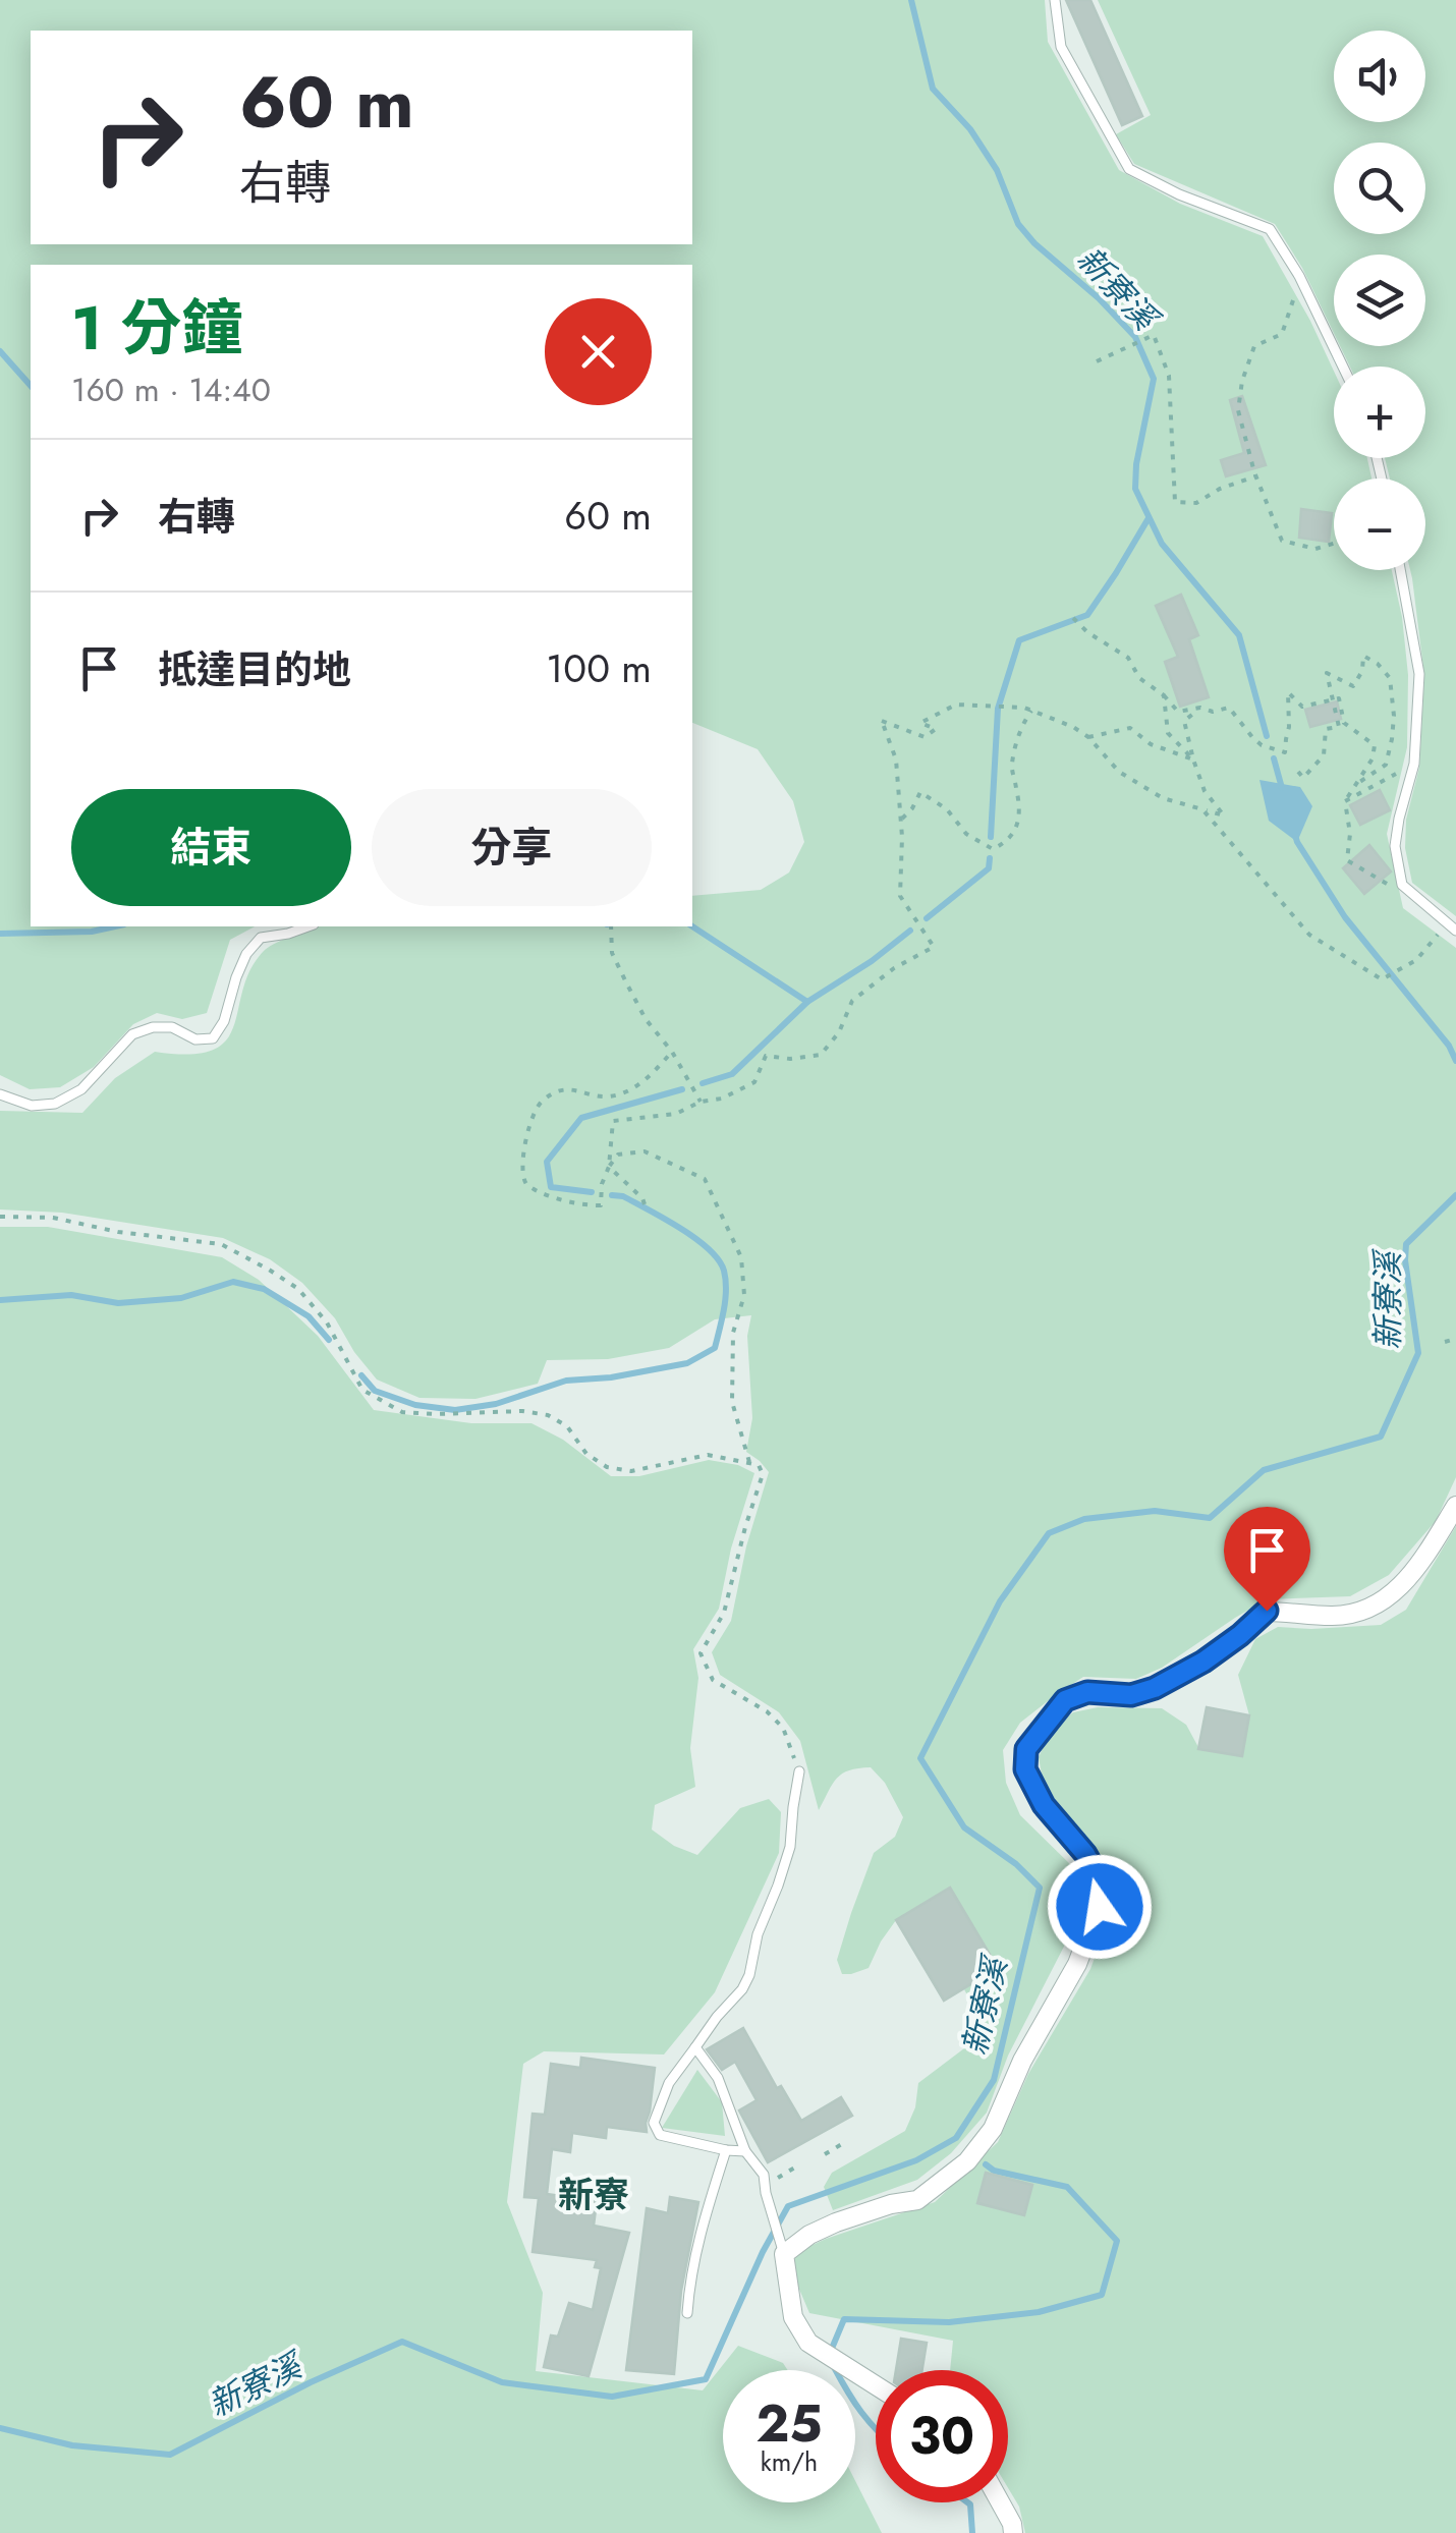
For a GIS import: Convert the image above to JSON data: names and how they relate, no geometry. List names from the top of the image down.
{
  "districts": ["新寮"],
  "water": ["新寮溪"],
  "page": {
    "map_buttons": ["+", "−"],
    "turn": ["60 m", "右轉"],
    "heading": ["1 分鐘", "160 m · 14:40"],
    "list": [
      {
        "name": "右轉",
        "value": "60 m"
      },
      {
        "name": "抵達目的地",
        "value": "100 m"
      }
    ],
    "buttons": ["結束", "分享"],
    "speed": "25 km/h",
    "limit": "30"
  }
}
